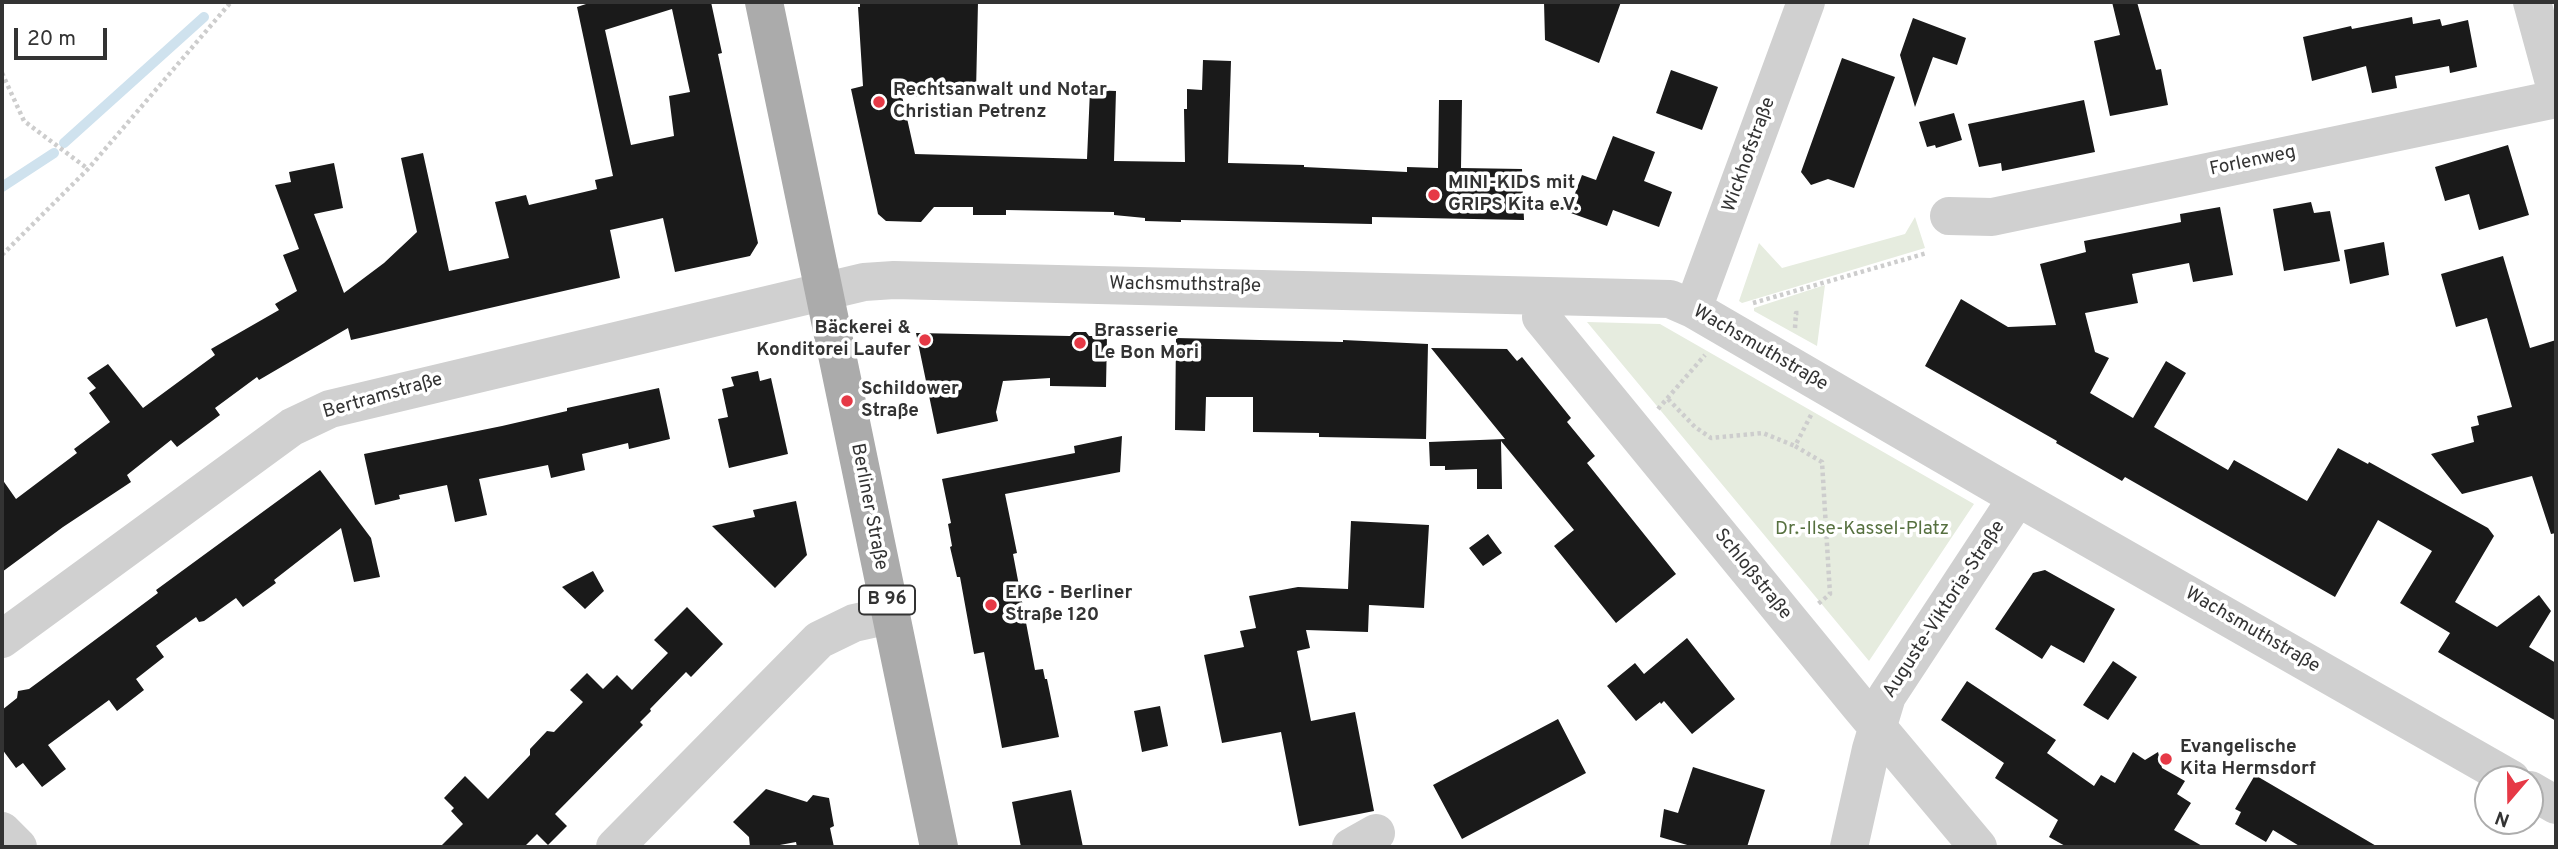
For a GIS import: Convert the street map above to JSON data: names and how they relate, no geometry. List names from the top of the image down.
{
  "streets": {
    "main road": ["Berliner Straße", "B 96"],
    "street": [
      "Wickhofstraße",
      "Forlenweg",
      "Wachsmuthstraße",
      "Bertramstraße",
      "Schloßstraße",
      "Auguste-Viktoria-Straße"
    ]
  },
  "crossings": [
    ["Wickhofstraße", "Wachsmuthstraße"],
    ["Wachsmuthstraße", "Bertramstraße"],
    ["Wachsmuthstraße", "Berliner Straße"],
    ["Wachsmuthstraße", "Schloßstraße"],
    ["Wachsmuthstraße", "Auguste-Viktoria-Straße"],
    ["Bertramstraße", "Berliner Straße"],
    ["Schloßstraße", "Auguste-Viktoria-Straße"]
  ],
  "parks": ["Dr.-Ilse-Kassel-Platz"],
  "places": [
    "Rechtsanwalt und Notar Christian Petrenz",
    "MINI-KIDS mit GRIPS Kita e.V.",
    "Bäckerei & Konditorei Laufer",
    "Brasserie Le Bon Mori",
    "Schildower Straße",
    "EKG - Berliner Straße 120",
    "Evangelische Kita Hermsdorf"
  ],
  "scale_bar": "20 m",
  "north": "bottom"
}
